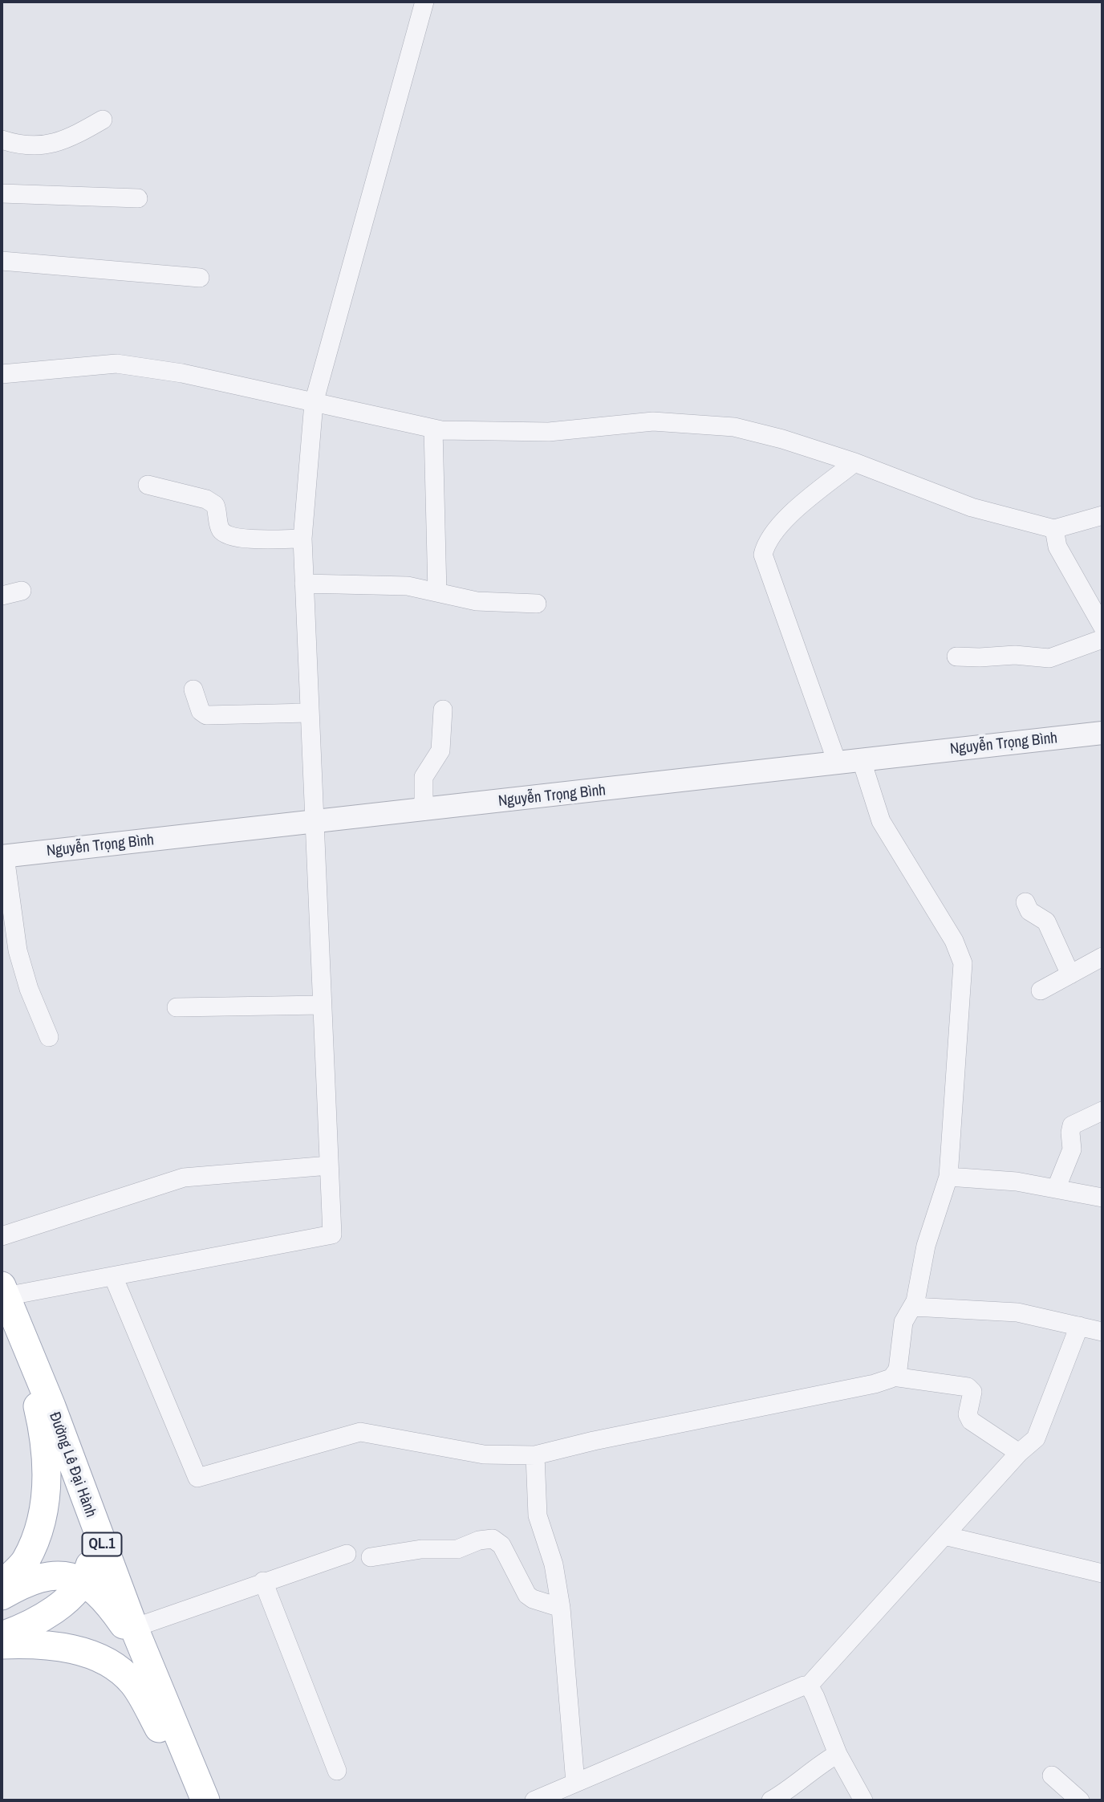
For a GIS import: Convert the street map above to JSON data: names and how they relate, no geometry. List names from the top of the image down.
{
  "streets": {
    "main road": ["Đường Lê Đại Hành", "QL.1"],
    "street": ["Nguyễn Trọng Bình"]
  }
}
